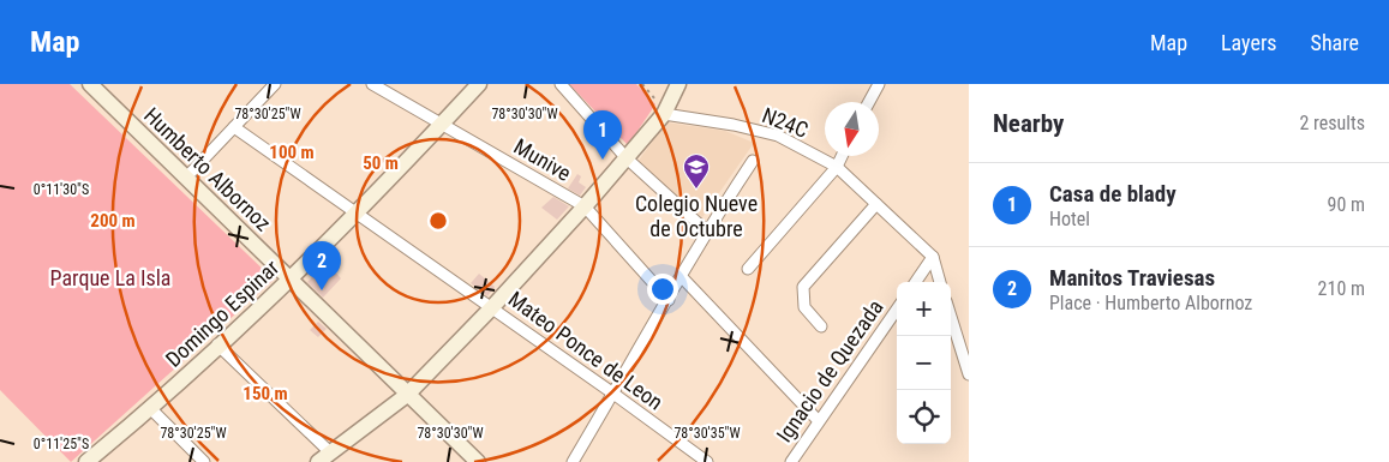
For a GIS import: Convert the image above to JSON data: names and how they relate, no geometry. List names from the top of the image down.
{
  "streets": {
    "street": [
      "N24C",
      "Munive",
      "Humberto Albornoz",
      "Domingo Espinar",
      "Mateo Ponce de Leon",
      "Ignacio de Quezada"
    ]
  },
  "crossings": [
    ["Munive", "Domingo Espinar"],
    ["Humberto Albornoz", "Domingo Espinar"],
    ["Domingo Espinar", "Mateo Ponce de Leon"]
  ],
  "parks": ["Parque La Isla"],
  "places": {
    "school or university": ["Colegio Nueve de Octubre"]
  },
  "north": "bottom",
  "page": {
    "header": "Map",
    "nav": ["Map", "Layers", "Share"],
    "heading": ["Nearby", "2 results"],
    "pins": ["1", "2"],
    "list": [
      {
        "mark": "1",
        "name": "Casa de blady",
        "note": "Hotel",
        "value": "90 m"
      },
      {
        "mark": "2",
        "name": "Manitos Traviesas",
        "note": "Place · Humberto Albornoz",
        "value": "210 m"
      }
    ],
    "map_buttons": ["+", "−"]
  },
  "coordinates": [
    "78°30'25\"W",
    "78°30'30\"W",
    "0°11'30\"S",
    "78°30'35\"W",
    "0°11'25\"S"
  ],
  "rings": [
    "100 m",
    "50 m",
    "200 m",
    "150 m"
  ]
}
